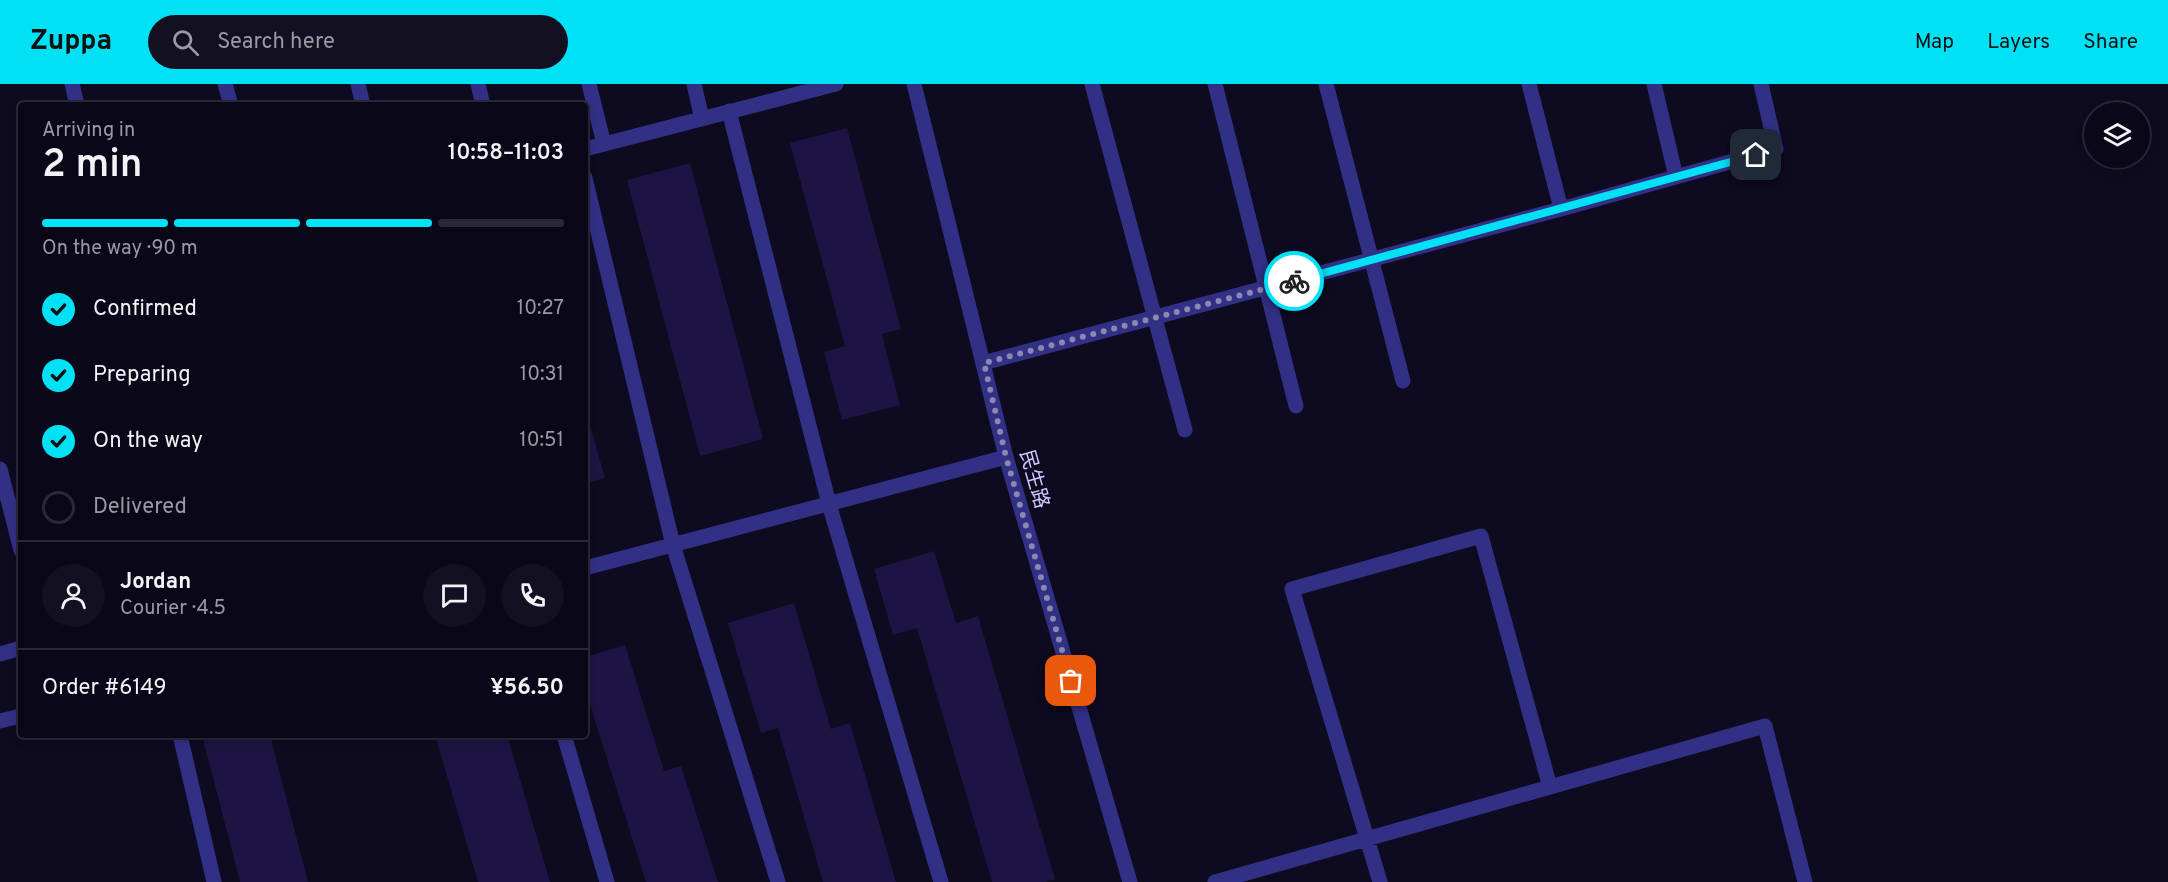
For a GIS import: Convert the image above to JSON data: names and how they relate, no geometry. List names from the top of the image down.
{
  "streets": {
    "street": ["民生路"]
  },
  "page": {
    "header": "Zuppa",
    "search": "Search here",
    "nav": ["Map", "Layers", "Share"],
    "heading": ["2 min", "Arriving in", "10:58–11:03"],
    "panel": [
      "Jordan",
      "Courier · 4.5",
      "Order #6149",
      "¥56.50"
    ],
    "bar": "On the way · 90 m",
    "list": [
      ["Confirmed", "10:27"],
      ["Preparing", "10:31"],
      ["On the way", "10:51"],
      "Delivered"
    ]
  }
}
